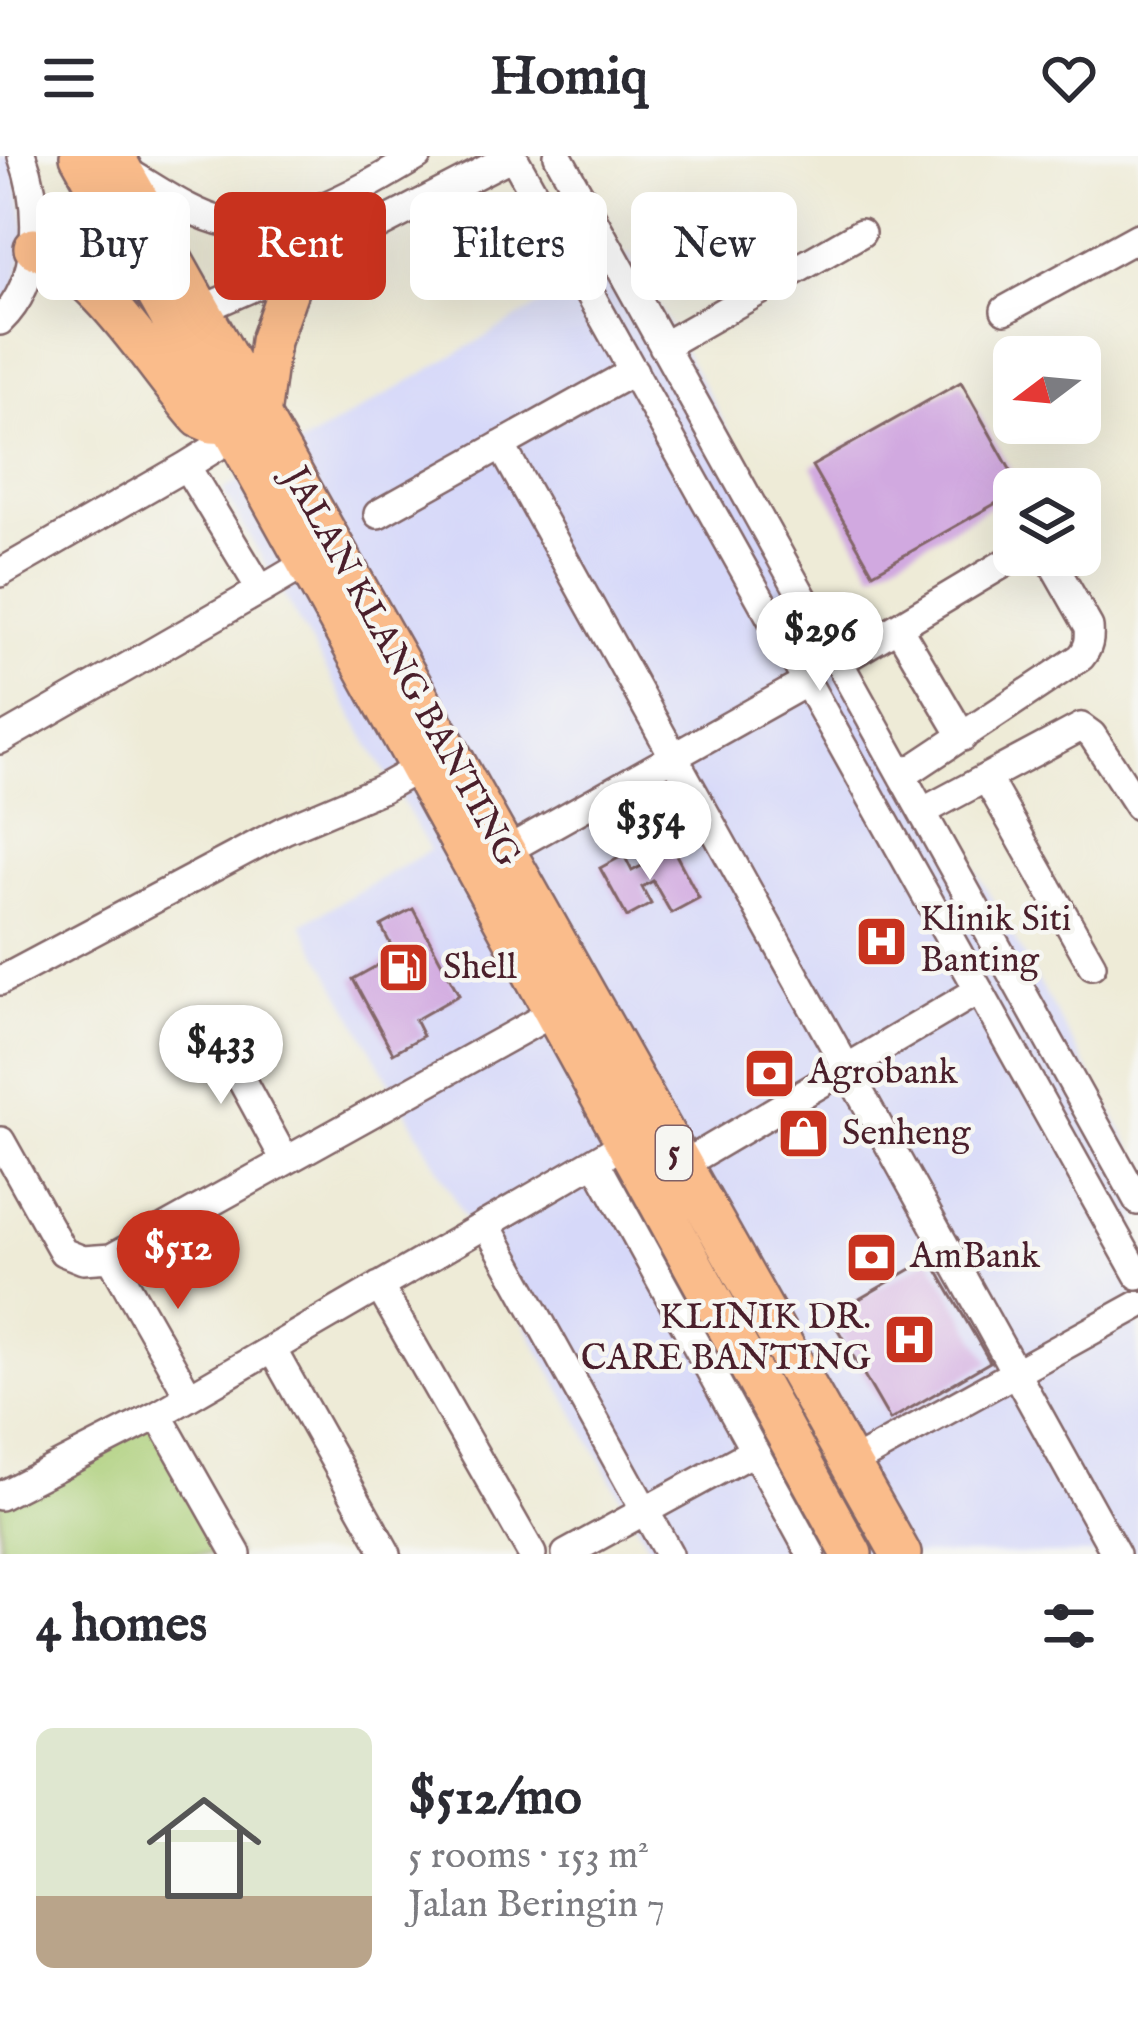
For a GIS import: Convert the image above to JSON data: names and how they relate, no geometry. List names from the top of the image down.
{
  "streets": {
    "highway": ["JALAN KLANG BANTING", "5"]
  },
  "places": {
    "hospital": ["Klinik Siti Banting", "KLINIK DR. CARE BANTING"],
    "fuel station": ["Shell"],
    "bank": ["Agrobank", "AmBank"],
    "shop": ["Senheng"]
  },
  "north": "left",
  "page": {
    "header": "Homiq",
    "chip": [
      "Buy",
      "Rent",
      "Filters",
      "New"
    ],
    "price": [
      "$296",
      "$354",
      "$433",
      "$512"
    ],
    "heading": "4 homes",
    "list": [
      {
        "name": "$512/mo",
        "note": "5 rooms · 153 m² · Jalan Beringin 7"
      }
    ]
  }
}
